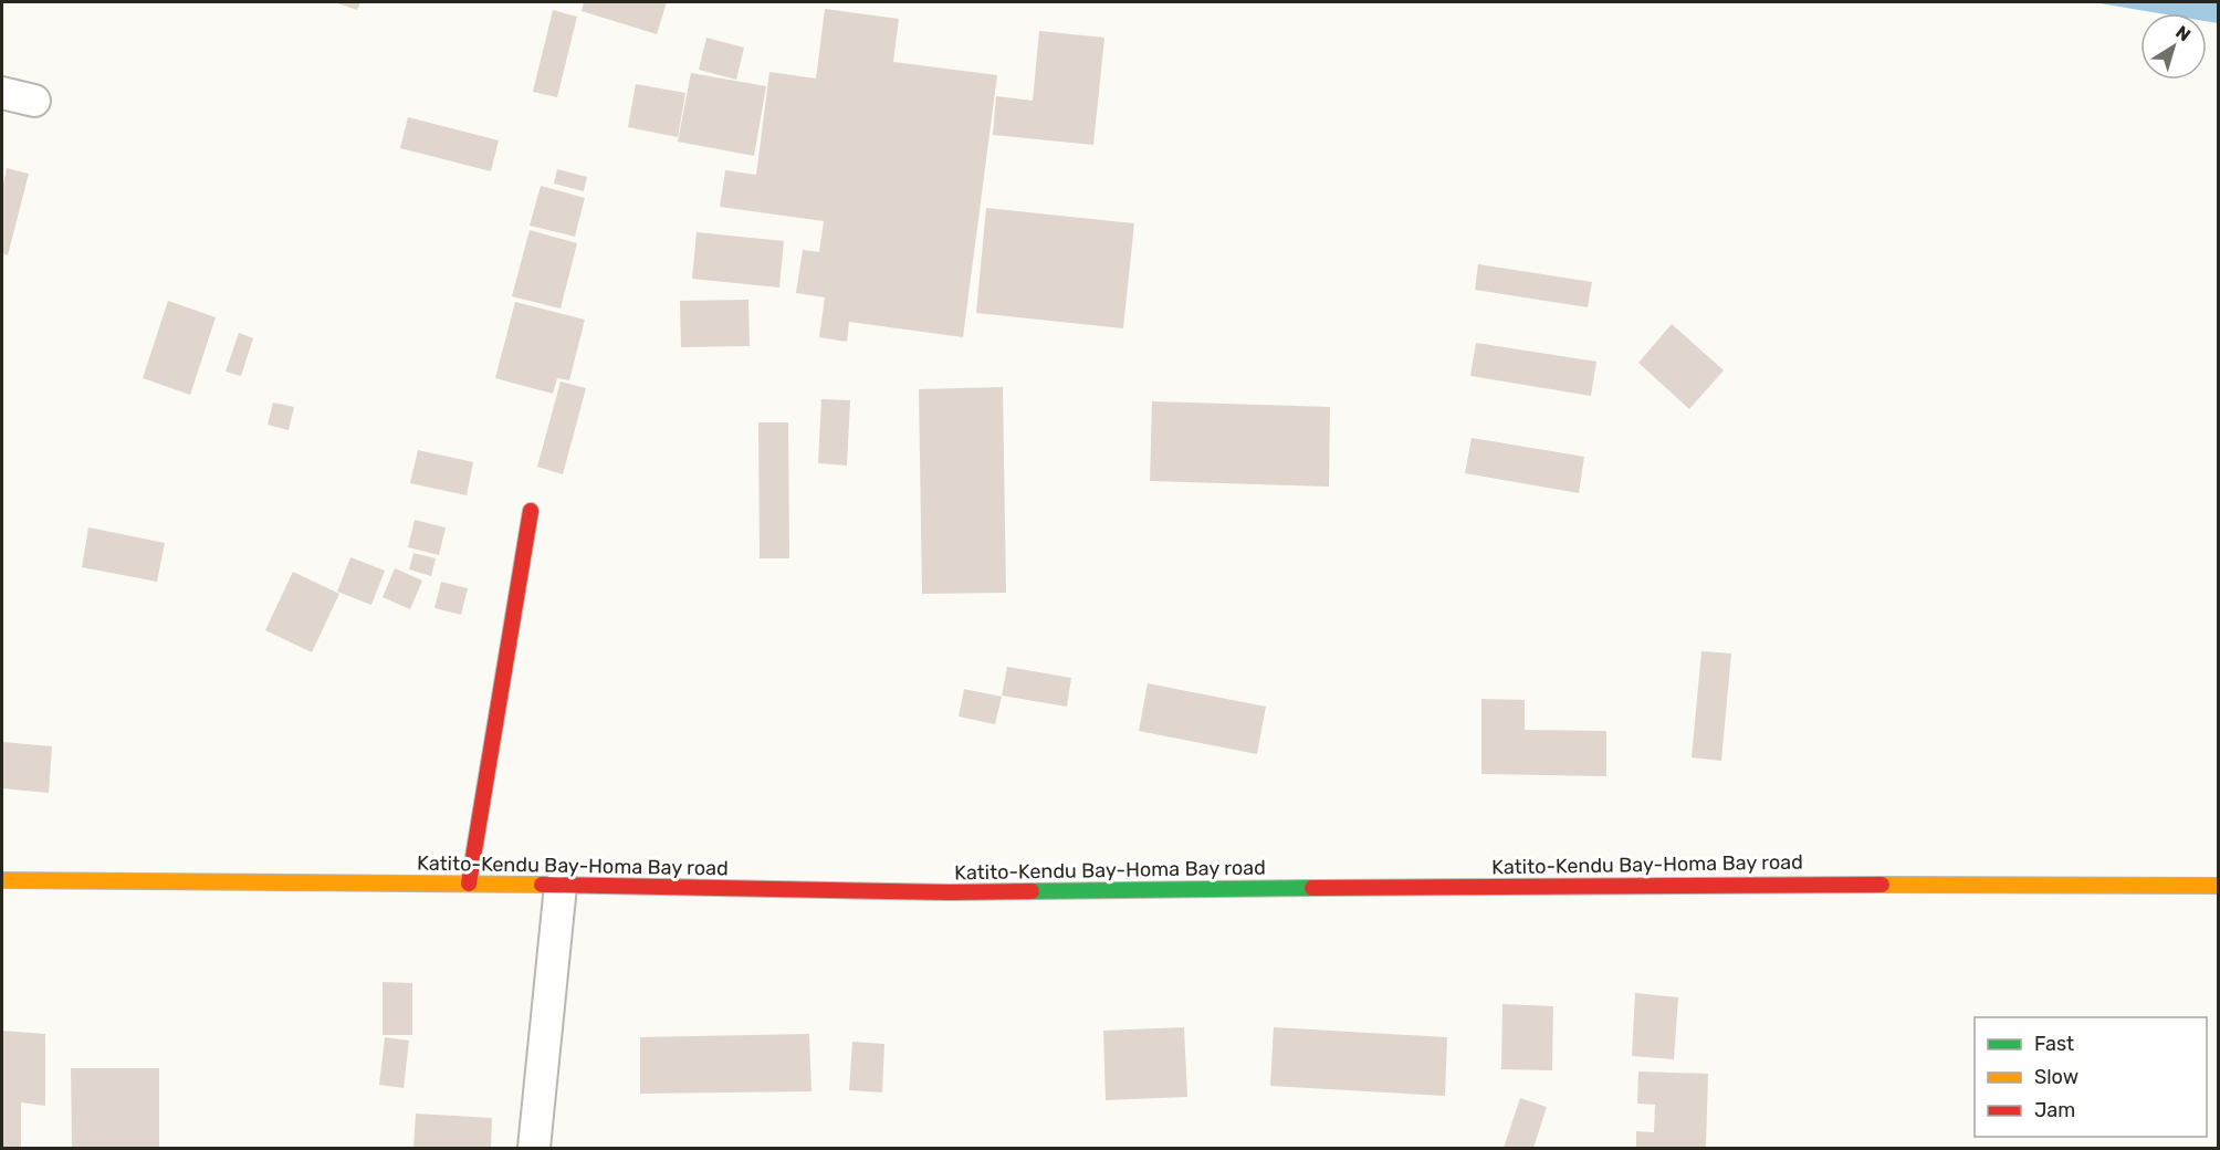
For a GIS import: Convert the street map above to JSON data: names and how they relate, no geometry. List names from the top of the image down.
{
  "streets": {
    "main road": ["Katito-Kendu Bay-Homa Bay road"]
  },
  "legend": ["Fast", "Slow", "Jam"],
  "north": "top right"
}
